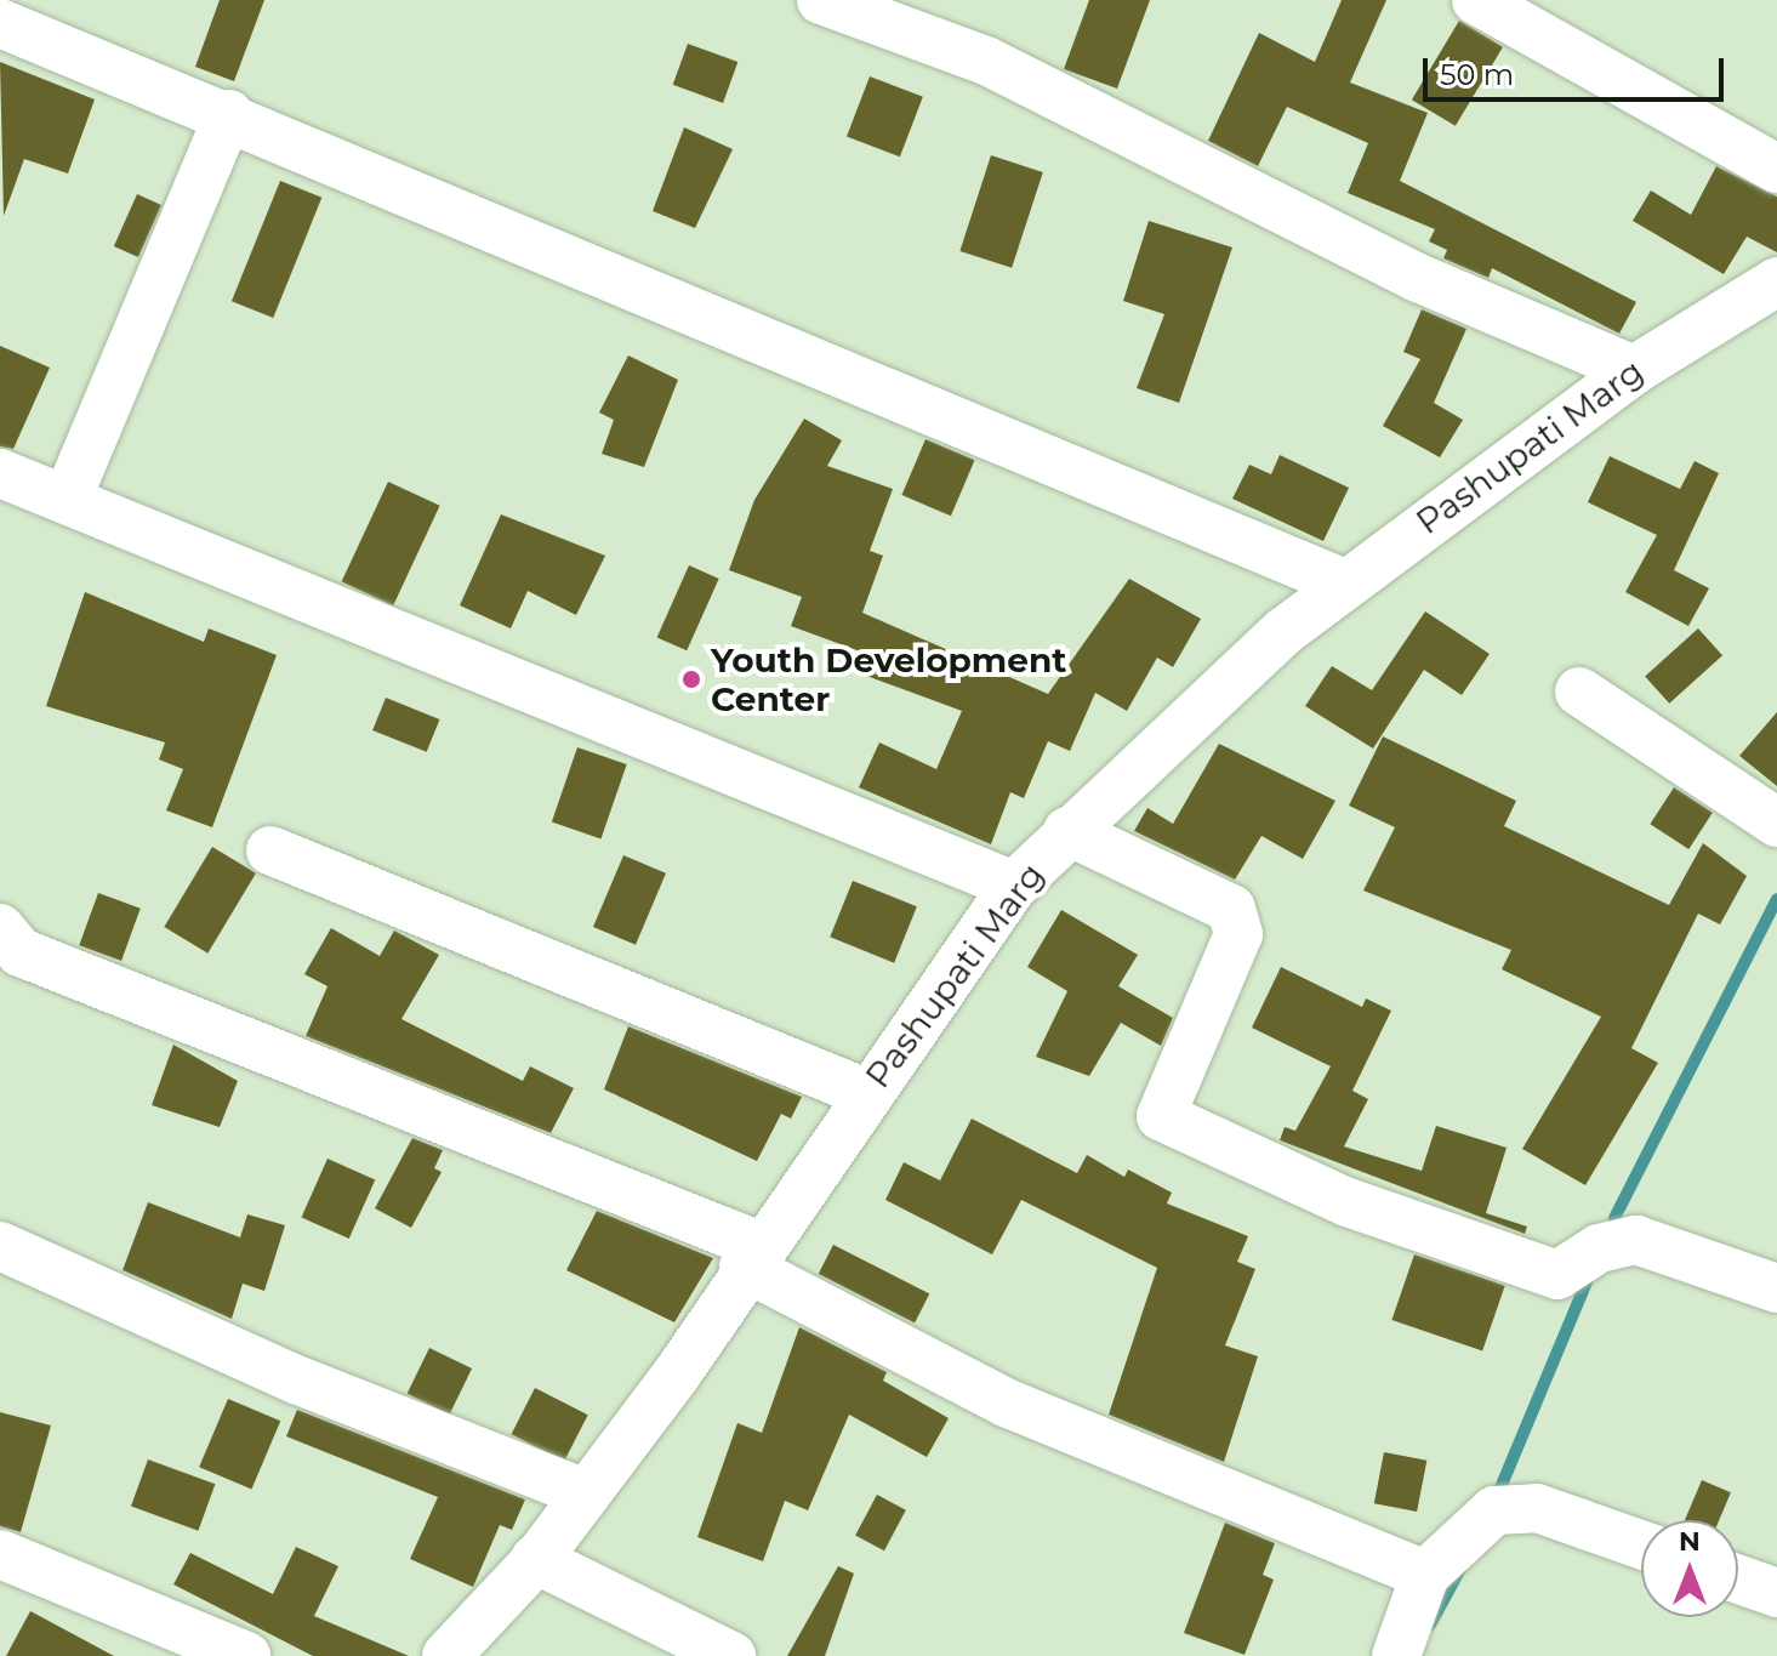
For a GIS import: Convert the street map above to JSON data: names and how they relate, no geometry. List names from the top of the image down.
{
  "streets": {
    "street": ["Pashupati Marg"]
  },
  "places": ["Youth Development Center"],
  "scale_bar": "50 m",
  "north": "top"
}
